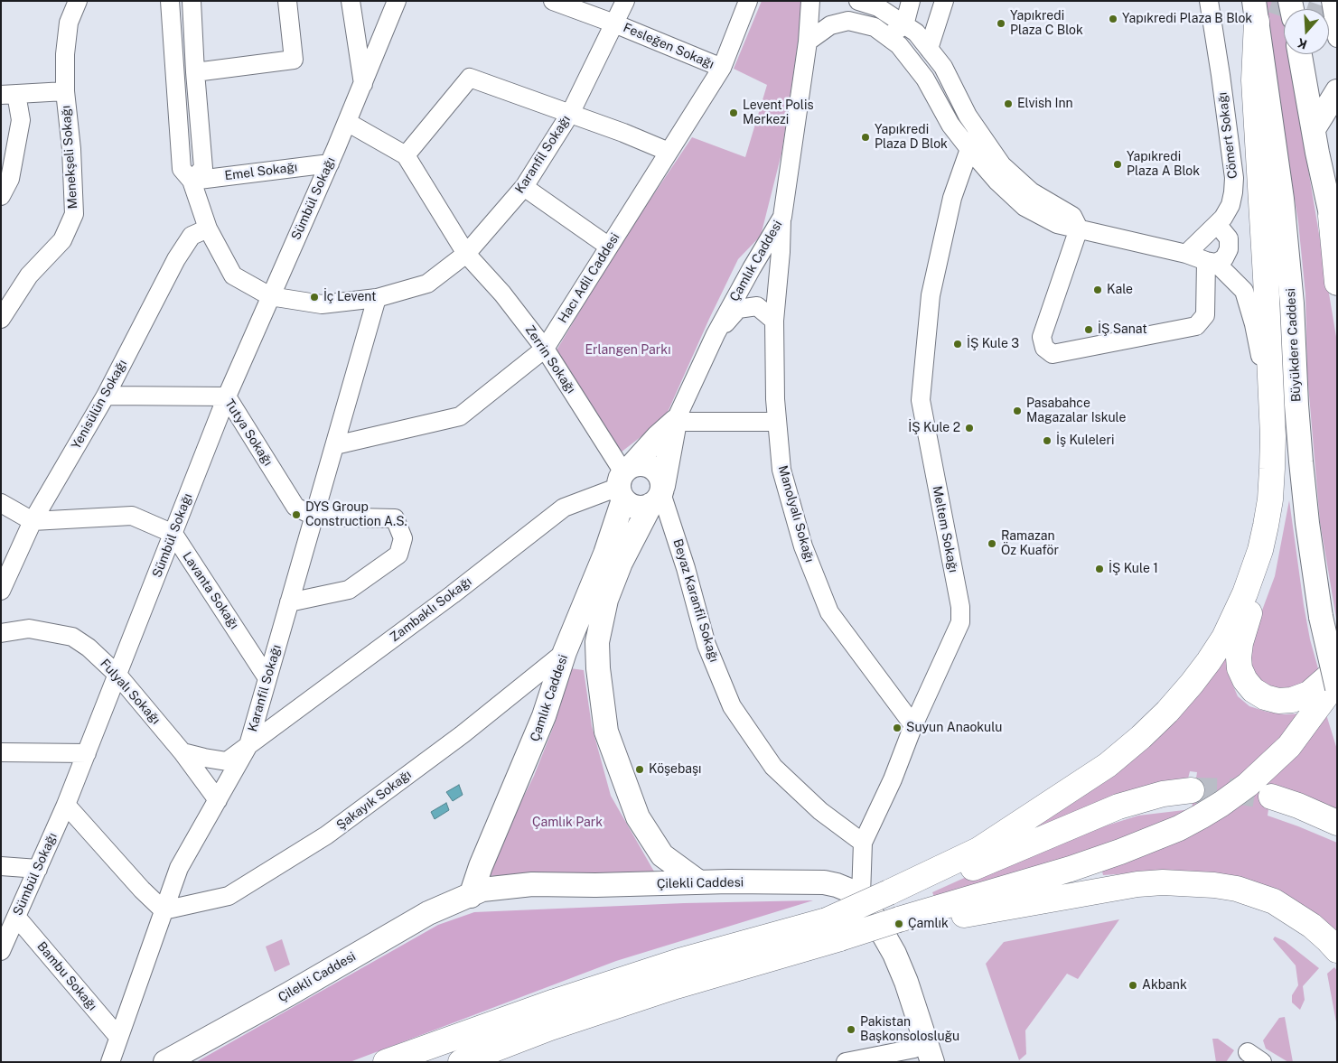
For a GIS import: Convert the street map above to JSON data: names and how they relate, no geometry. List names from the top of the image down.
{
  "streets": {
    "main road": ["Çamlık Caddesi", "Büyükdere Caddesi", "Çilekli Caddesi"],
    "street": [
      "Fesleğen Sokağı",
      "Cömert Sokağı",
      "Karanfil Sokağı",
      "Menekşeli Sokağı",
      "Emel Sokağı",
      "Sümbül Sokağı",
      "Hacı Adil Caddesi",
      "Zerrin Sokağı",
      "Yenisülün Sokağı",
      "Tutya Sokağı",
      "Manolyalı Sokağı",
      "Meltem Sokağı",
      "Lavanta Sokağı",
      "Beyaz Karanfil Sokağı",
      "Zambaklı Sokağı",
      "Fulyalı Sokağı",
      "Şakayık Sokağı",
      "Bambu Sokağı"
    ]
  },
  "crossings": [
    ["Fesleğen Sokağı", "Karanfil Sokağı"],
    ["Fesleğen Sokağı", "Hacı Adil Caddesi"],
    ["Karanfil Sokağı", "Emel Sokağı"],
    ["Karanfil Sokağı", "Sümbül Sokağı"],
    ["Karanfil Sokağı", "Hacı Adil Caddesi"],
    ["Karanfil Sokağı", "Zerrin Sokağı"],
    ["Karanfil Sokağı", "Yenisülün Sokağı"],
    ["Karanfil Sokağı", "Tutya Sokağı"],
    ["Karanfil Sokağı", "Lavanta Sokağı"],
    ["Karanfil Sokağı", "Zambaklı Sokağı"],
    ["Karanfil Sokağı", "Fulyalı Sokağı"],
    ["Karanfil Sokağı", "Şakayık Sokağı"],
    ["Karanfil Sokağı", "Bambu Sokağı"],
    ["Emel Sokağı", "Sümbül Sokağı"],
    ["Sümbül Sokağı", "Tutya Sokağı"],
    ["Sümbül Sokağı", "Lavanta Sokağı"],
    ["Sümbül Sokağı", "Fulyalı Sokağı"],
    ["Sümbül Sokağı", "Bambu Sokağı"],
    ["Çamlık Caddesi", "Zerrin Sokağı"],
    ["Çamlık Caddesi", "Manolyalı Sokağı"],
    ["Çamlık Caddesi", "Beyaz Karanfil Sokağı"],
    ["Çamlık Caddesi", "Zambaklı Sokağı"],
    ["Çamlık Caddesi", "Şakayık Sokağı"],
    ["Çamlık Caddesi", "Çilekli Caddesi"],
    ["Hacı Adil Caddesi", "Zerrin Sokağı"],
    ["Zerrin Sokağı", "Beyaz Karanfil Sokağı"],
    ["Zerrin Sokağı", "Zambaklı Sokağı"],
    ["Yenisülün Sokağı", "Tutya Sokağı"],
    ["Manolyalı Sokağı", "Meltem Sokağı"],
    ["Meltem Sokağı", "Beyaz Karanfil Sokağı"],
    ["Meltem Sokağı", "Çilekli Caddesi"],
    ["Beyaz Karanfil Sokağı", "Zambaklı Sokağı"]
  ],
  "parks": ["Erlangen Parkı", "Çamlık Park"],
  "places": [
    "Yapıkredi Plaza B Blok",
    "Yapıkredi Plaza C Blok",
    "Elvish Inn",
    "Levent Polis Merkezi",
    "Yapıkredi Plaza D Blok",
    "Yapıkredi Plaza A Blok",
    "Kale",
    "İç Levent",
    "İŞ Sanat",
    "İŞ Kule 3",
    "Pasabahce Magazalar Iskule",
    "İŞ Kule 2",
    "İş Kuleleri",
    "DYS Group Construction A.S.",
    "Ramazan Öz Kuaför",
    "İŞ Kule 1",
    "Suyun Anaokulu",
    "Köşebaşı",
    "Çamlık",
    "Akbank",
    "Pakistan Başkonsolosluğu"
  ],
  "north": "bottom"
}
